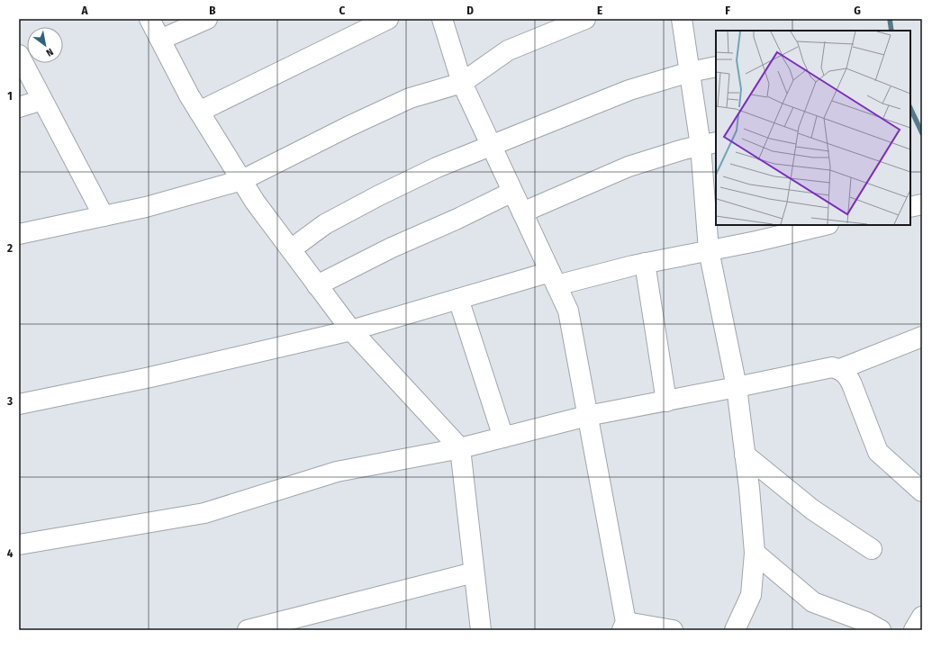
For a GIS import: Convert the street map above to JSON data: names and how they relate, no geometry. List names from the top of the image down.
{
  "north": "bottom right",
  "grid": {
    "columns": [
      "A",
      "B",
      "C",
      "D",
      "E",
      "F",
      "G"
    ],
    "rows": [
      "1",
      "2",
      "3",
      "4"
    ]
  }
}
